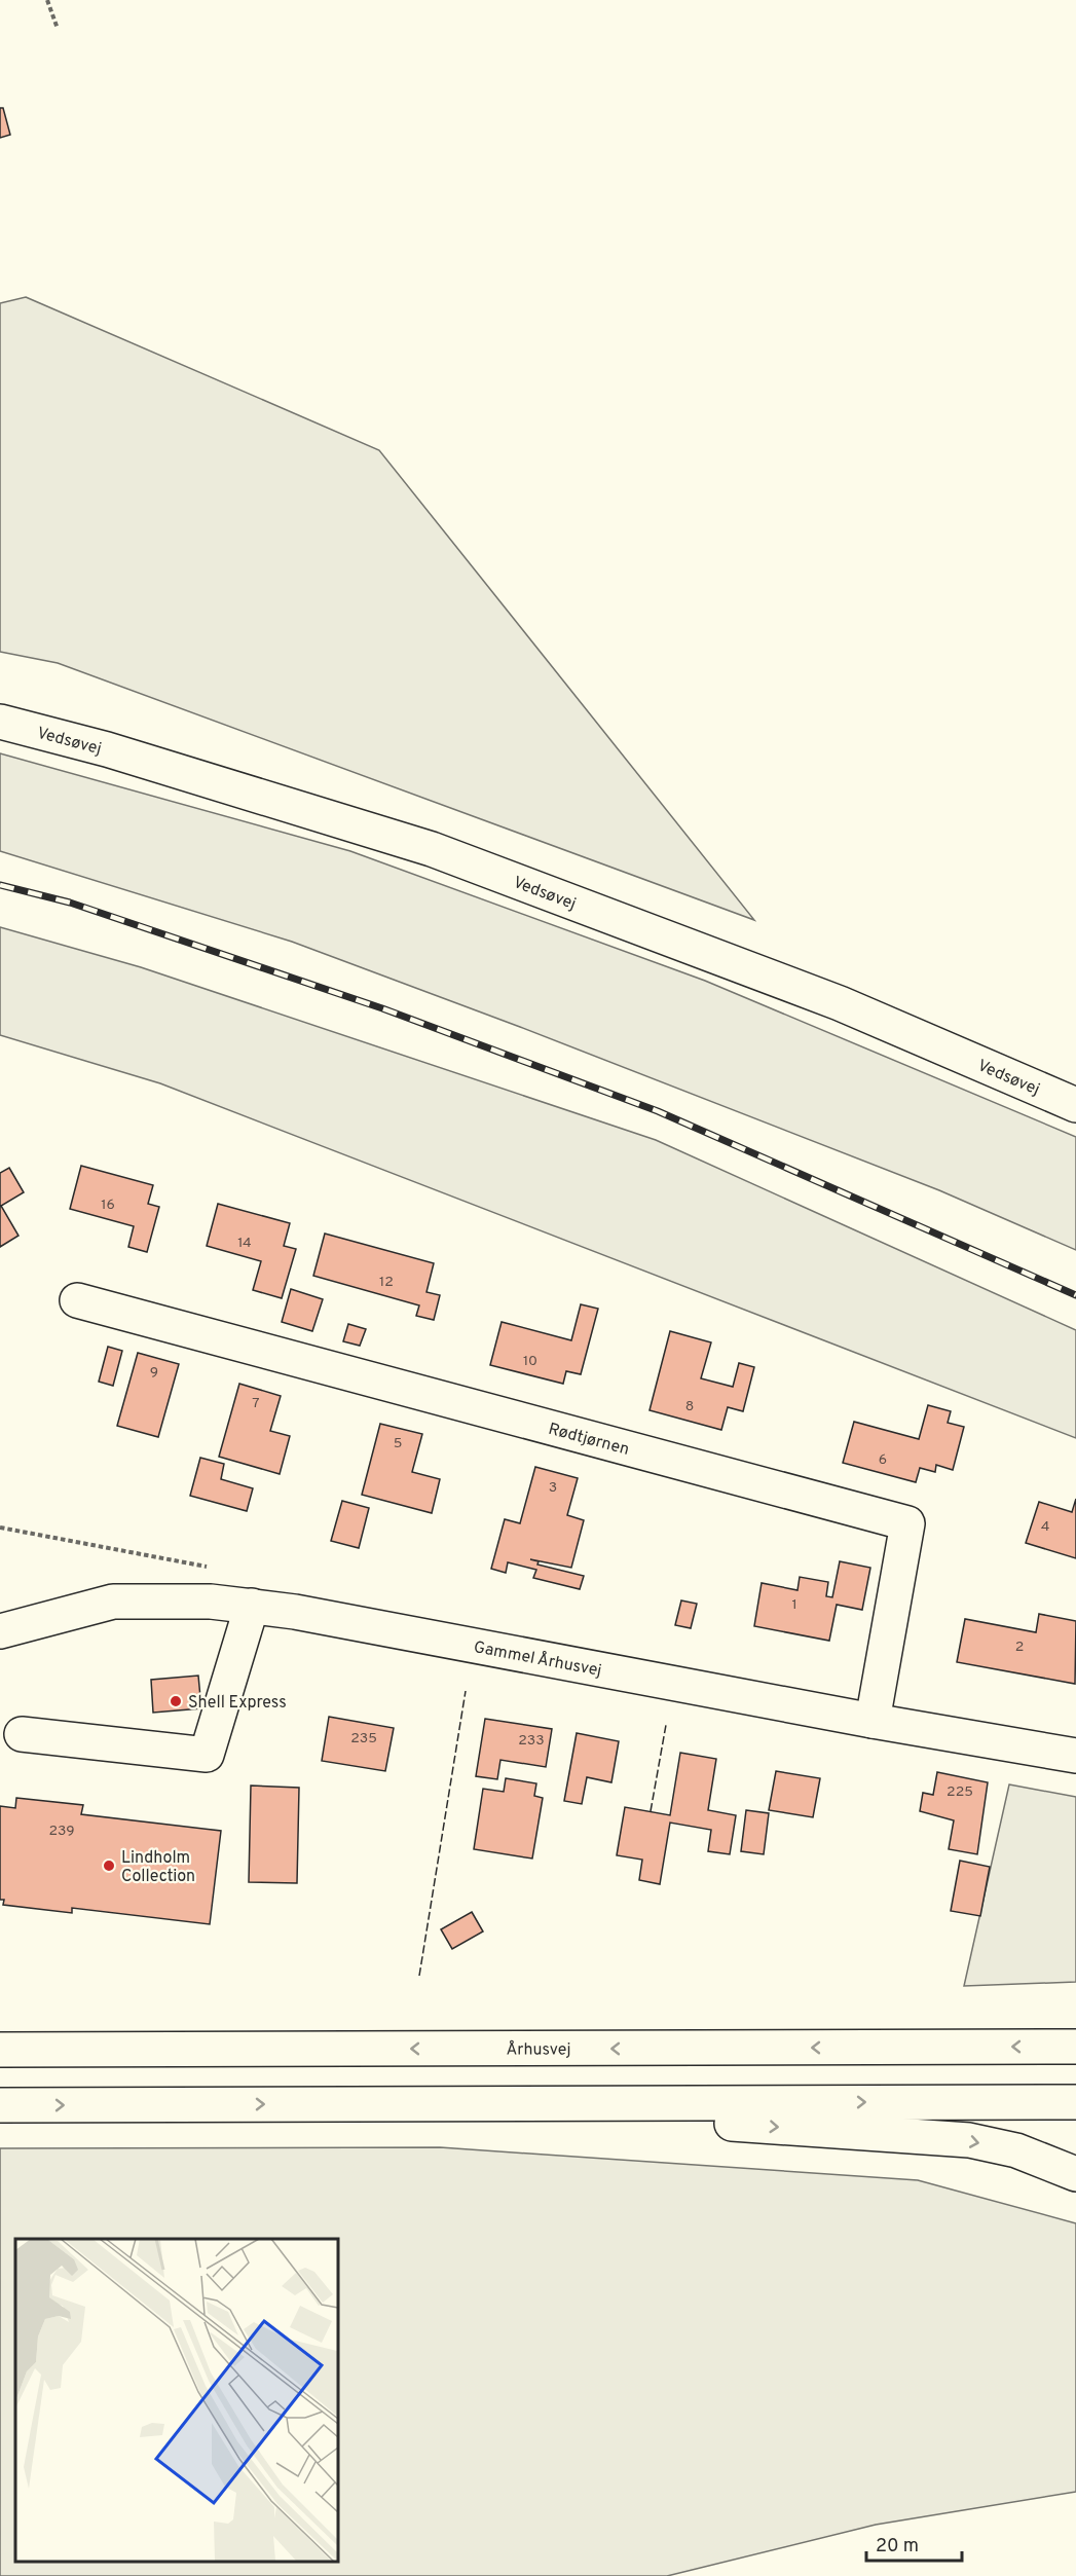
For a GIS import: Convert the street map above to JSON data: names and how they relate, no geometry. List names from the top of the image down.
{
  "streets": {
    "street": [
      "Vedsøvej",
      "Rødtjørnen",
      "Gammel Århusvej",
      "Århusvej"
    ]
  },
  "crossings": [
    ["Rødtjørnen", "Gammel Århusvej"]
  ],
  "places": ["Shell Express", "Lindholm Collection"],
  "house_numbers": [
    "16",
    "14",
    "12",
    "10",
    "9",
    "7",
    "8",
    "5",
    "6",
    "3",
    "4",
    "1",
    "2",
    "235",
    "233",
    "225",
    "239"
  ],
  "scale_bar": "20 m"
}
